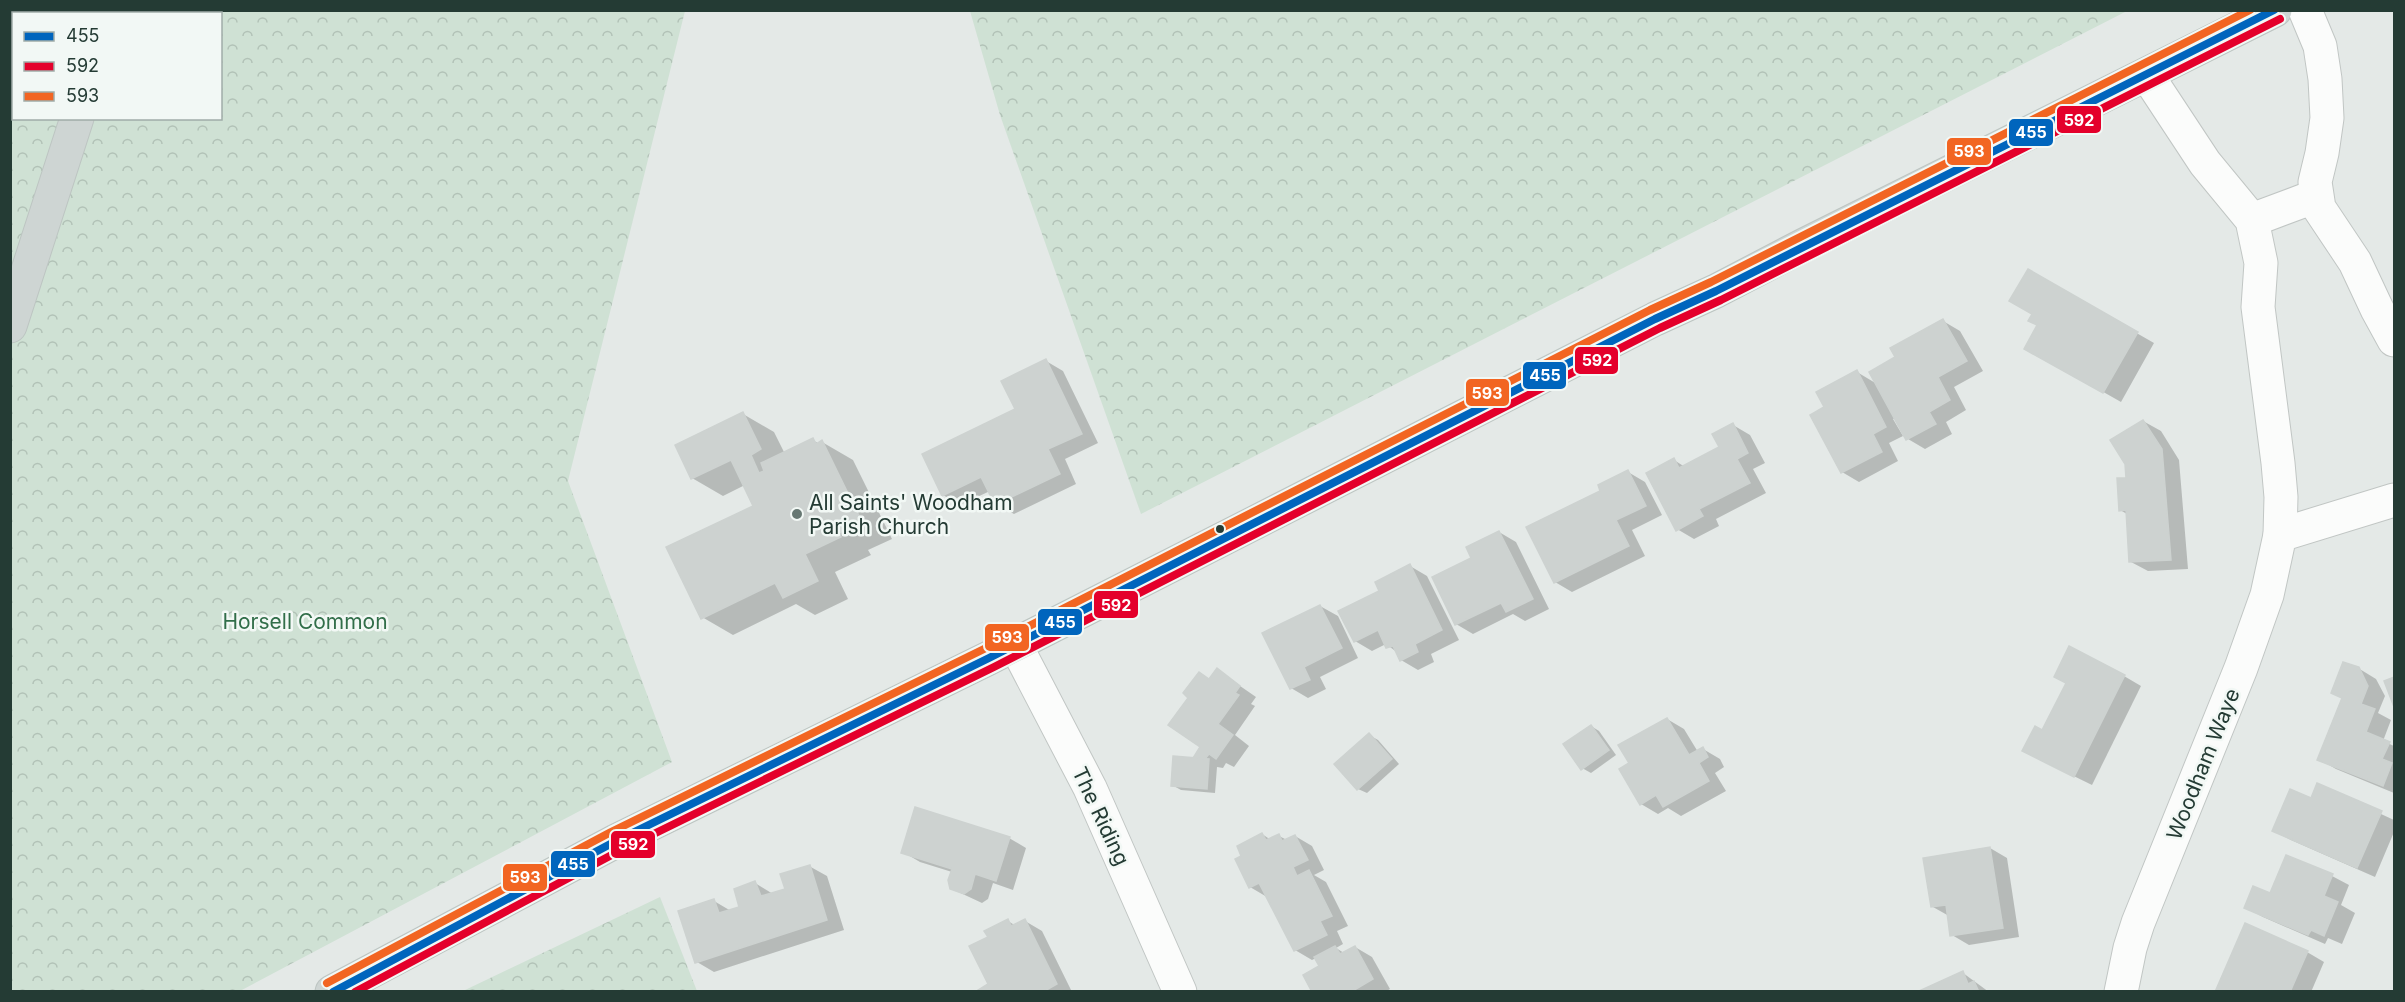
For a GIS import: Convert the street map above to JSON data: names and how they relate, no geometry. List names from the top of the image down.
{
  "streets": {
    "street": ["Woodham Waye", "The Riding"]
  },
  "parks": ["Horsell Common"],
  "places": ["All Saints' Woodham Parish Church"],
  "lines": ["transit line 455", "transit line 593", "transit line 592"],
  "legend": ["455", "592", "593"]
}
